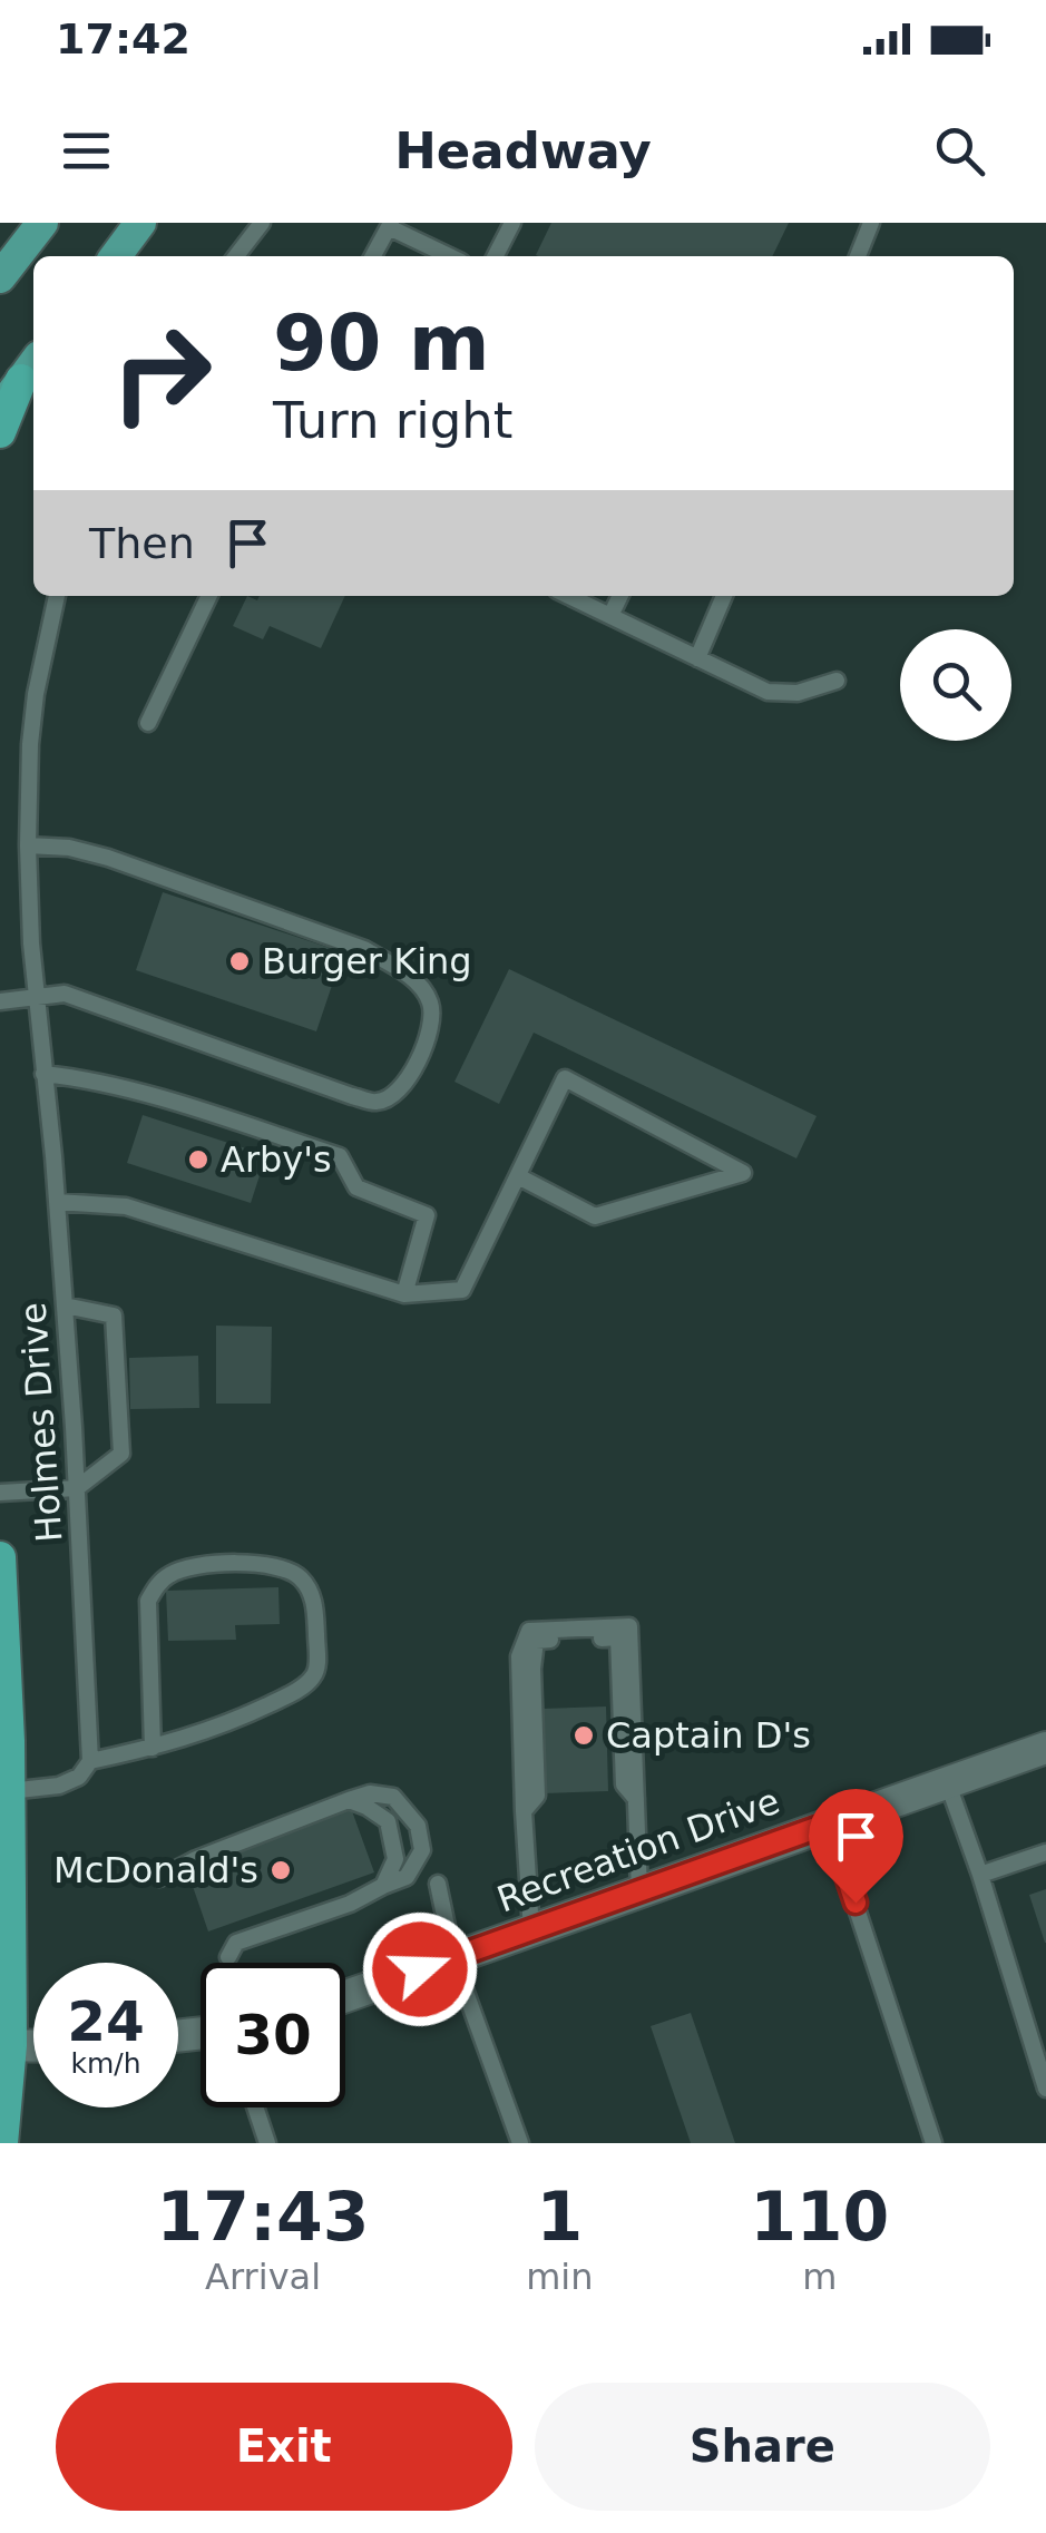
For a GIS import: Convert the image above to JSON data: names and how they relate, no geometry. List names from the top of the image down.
{
  "streets": {
    "street": ["Recreation Drive"],
    "lane": ["Holmes Drive"]
  },
  "places": [
    "Burger King",
    "Arby's",
    "Captain D's",
    "McDonald's"
  ],
  "page": {
    "status": "17:42",
    "header": "Headway",
    "turn": ["90 m", "Turn right"],
    "then": "Then",
    "speed": "24 km/h",
    "limit": "30",
    "eta": [
      "17:43",
      "Arrival",
      "1",
      "min",
      "110",
      "m"
    ],
    "buttons": ["Exit", "Share"]
  }
}
